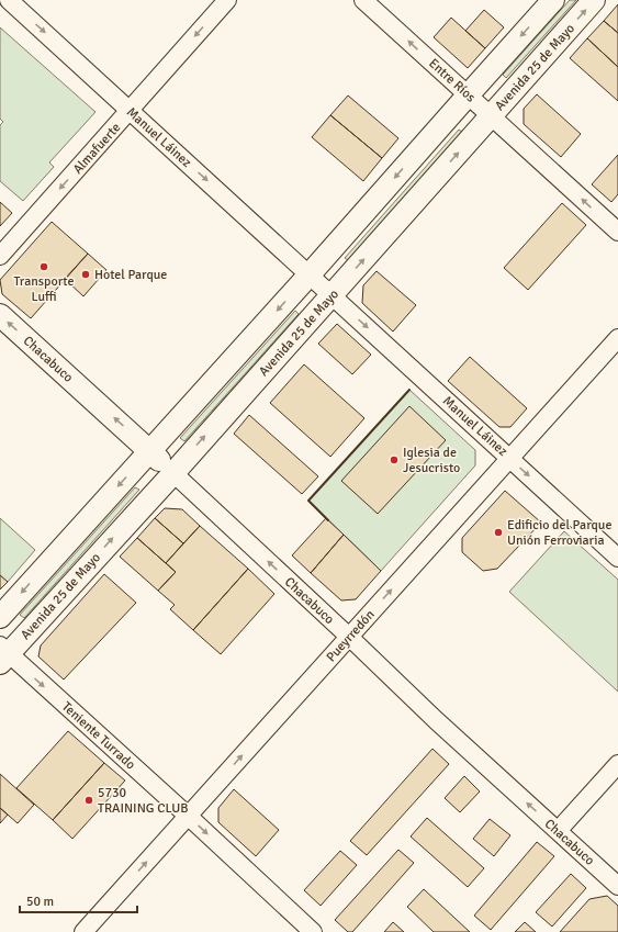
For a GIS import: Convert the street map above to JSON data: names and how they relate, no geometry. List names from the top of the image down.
{
  "streets": {
    "main road": ["Avenida 25 de Mayo", "Chacabuco"],
    "street": [
      "Entre Ríos",
      "Manuel Láinez",
      "Almafuerte",
      "Pueyrredón",
      "Teniente Turrado"
    ]
  },
  "crossings": [
    ["Avenida 25 de Mayo", "Entre Ríos"],
    ["Avenida 25 de Mayo", "Manuel Láinez"],
    ["Avenida 25 de Mayo", "Chacabuco"],
    ["Avenida 25 de Mayo", "Teniente Turrado"],
    ["Manuel Láinez", "Almafuerte"],
    ["Manuel Láinez", "Pueyrredón"],
    ["Chacabuco", "Pueyrredón"],
    ["Pueyrredón", "Teniente Turrado"]
  ],
  "one_way": [
    "Entre Ríos",
    "Manuel Láinez",
    "Almafuerte",
    "Chacabuco",
    "Pueyrredón",
    "Teniente Turrado"
  ],
  "places": [
    "Transporte Luffi",
    "Hotel Parque",
    "Iglesia de Jesucristo",
    "Edificio del Parque Unión Ferroviaria",
    "5730 TRAINING CLUB"
  ],
  "scale_bar": "50 m"
}
